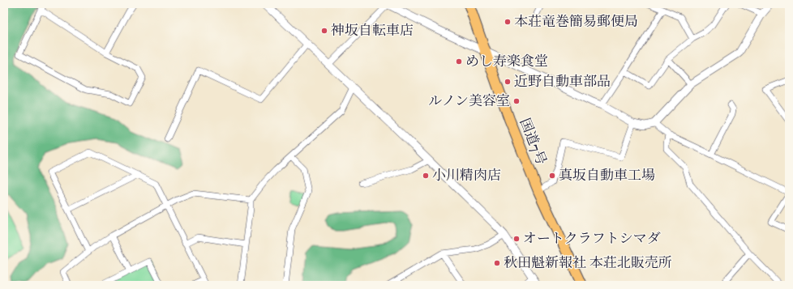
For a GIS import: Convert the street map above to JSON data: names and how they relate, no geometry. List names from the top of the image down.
{
  "streets": {
    "highway": ["国道7号"]
  },
  "places": [
    "本荘竜巻簡易郵便局",
    "神坂自転車店",
    "めし寿楽食堂",
    "近野自動車部品",
    "ルノン美容室",
    "小川精肉店",
    "真坂自動車工場",
    "オートクラフトシマダ",
    "秋田魁新報社 本荘北販売所"
  ]
}
